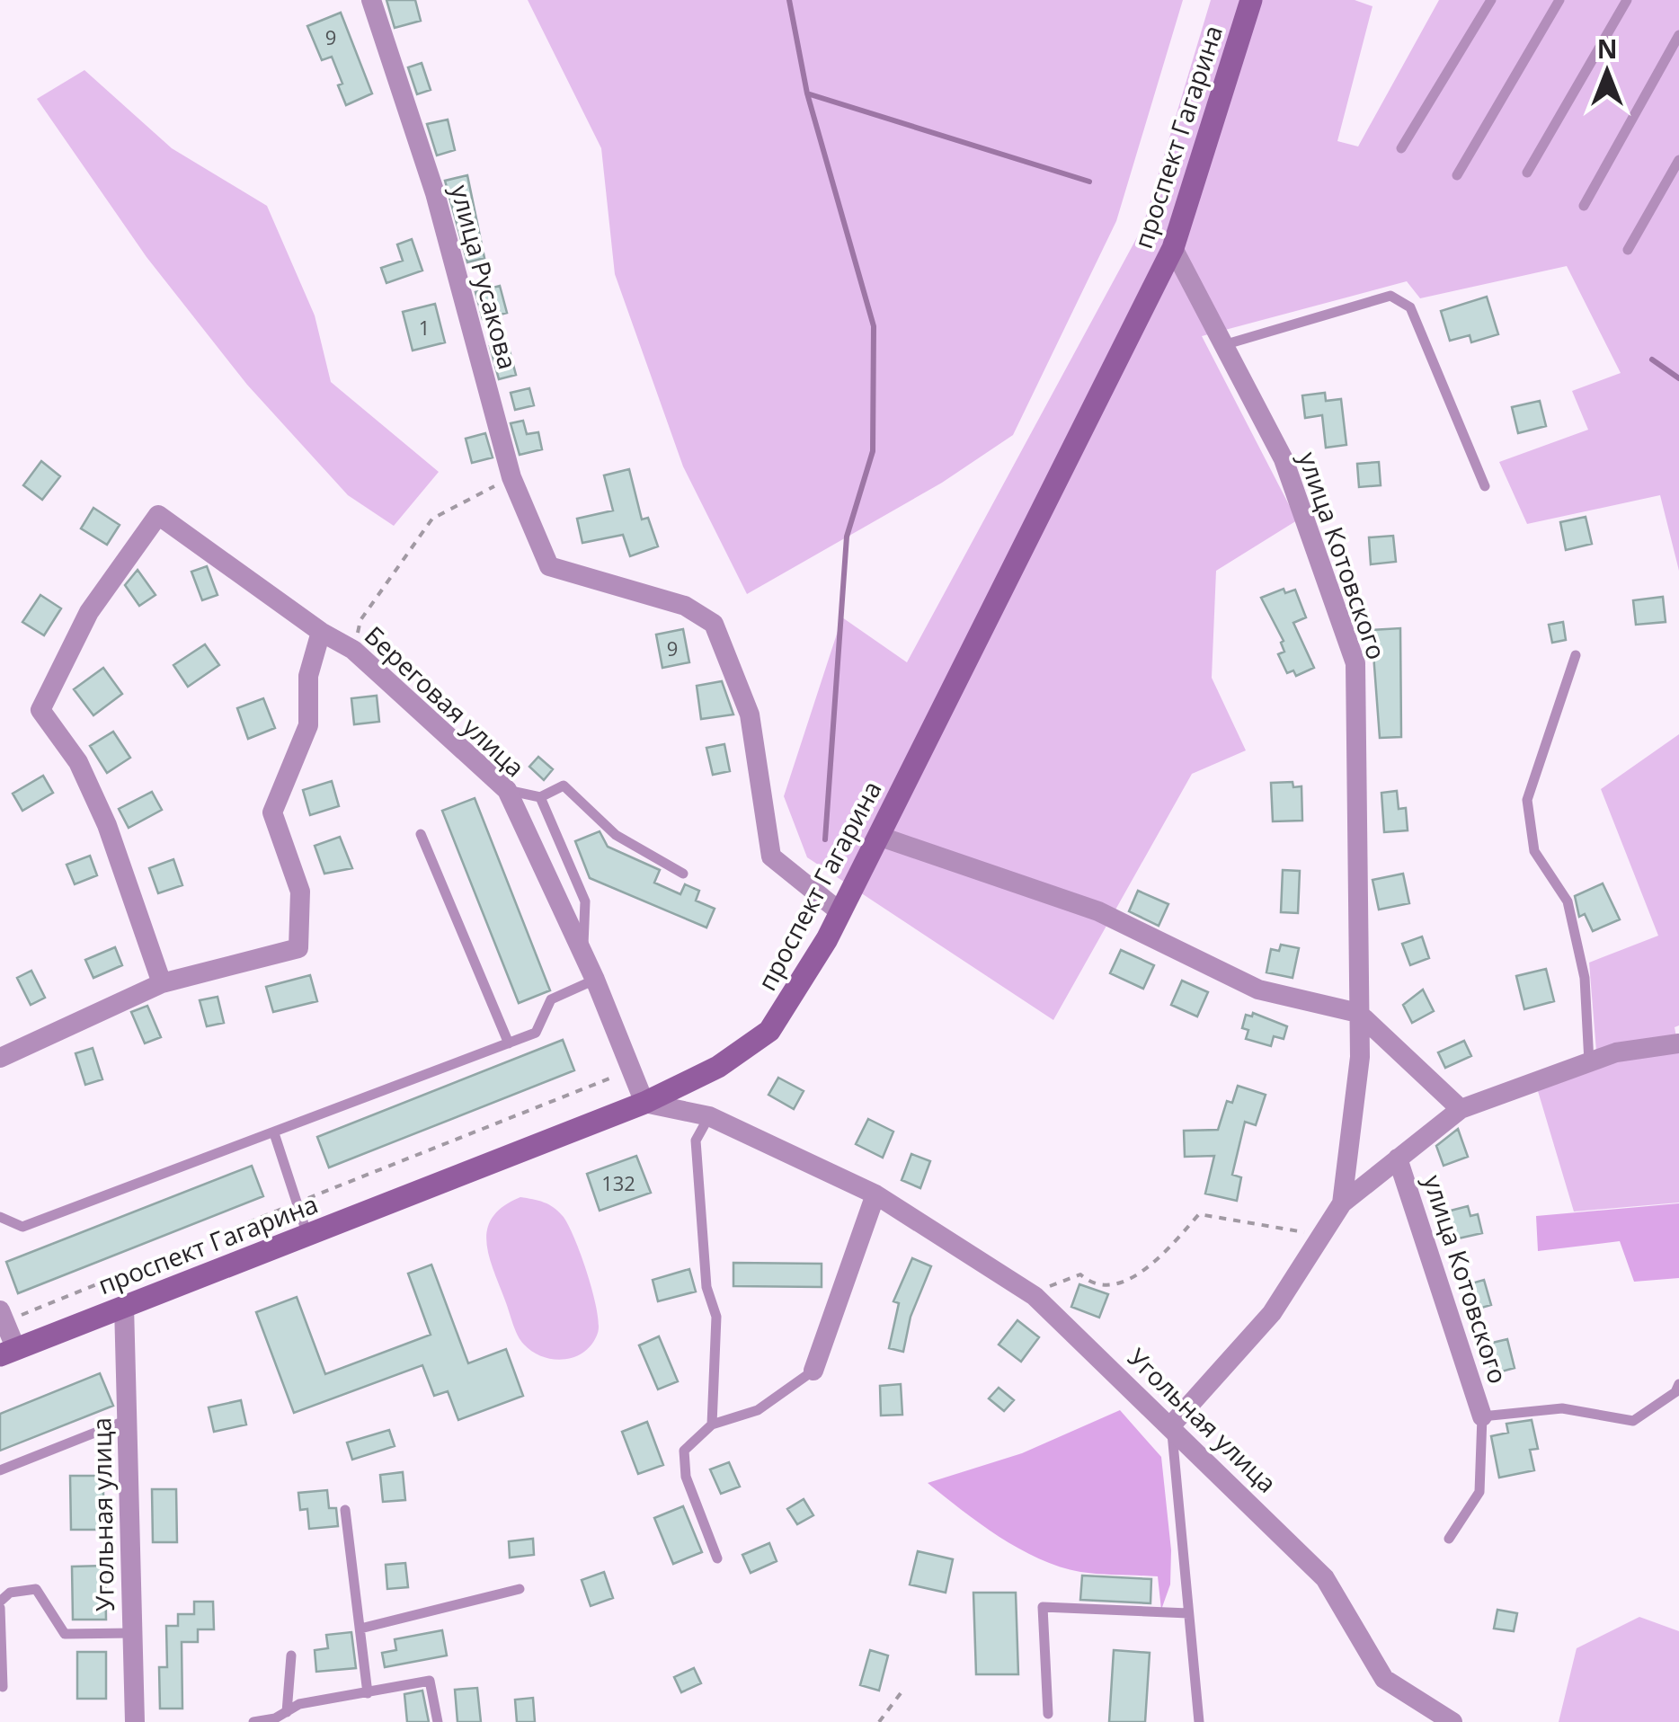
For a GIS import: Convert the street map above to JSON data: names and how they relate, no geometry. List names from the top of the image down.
{
  "streets": {
    "main road": ["проспект Гагарина"],
    "street": [
      "улица Русакова",
      "улица Котовского",
      "Береговая улица",
      "Угольная улица"
    ]
  },
  "crossings": [
    ["проспект Гагарина", "улица Русакова"],
    ["проспект Гагарина", "улица Котовского"],
    ["проспект Гагарина", "Береговая улица"],
    ["проспект Гагарина", "Угольная улица"],
    ["улица Котовского", "Угольная улица"],
    ["Береговая улица", "Угольная улица"]
  ],
  "house_numbers": [
    "9",
    "1",
    "9",
    "132"
  ],
  "north": "top"
}
